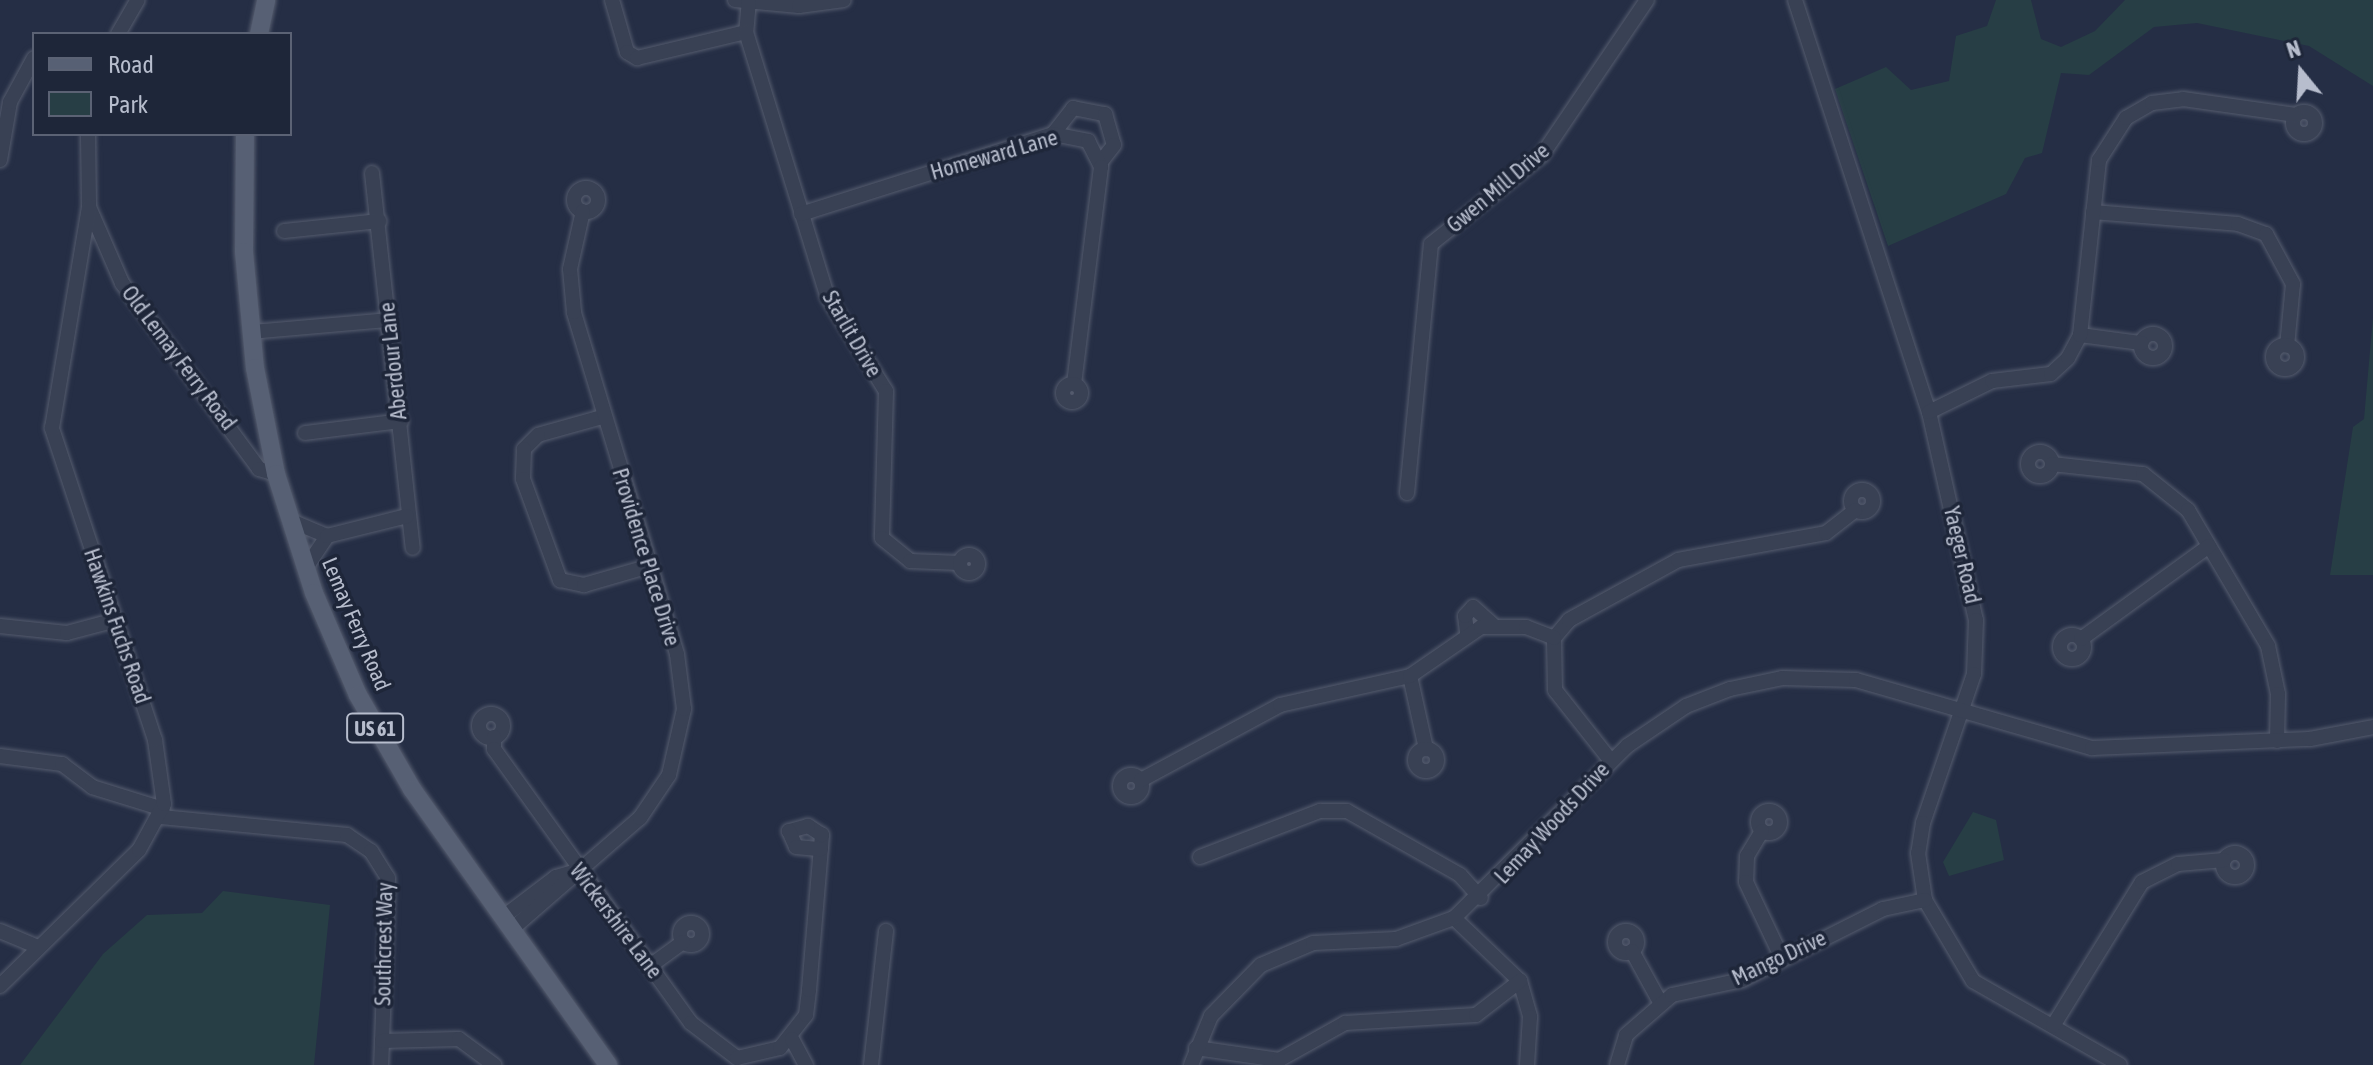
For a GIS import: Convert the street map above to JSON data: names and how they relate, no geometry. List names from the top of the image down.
{
  "streets": {
    "main road": ["Lemay Ferry Road", "US 61"],
    "street": [
      "Homeward Lane",
      "Gwen Mill Drive",
      "Starlit Drive",
      "Old Lemay Ferry Road",
      "Aberdour Lane",
      "Yaeger Road",
      "Providence Place Drive",
      "Hawkins Fuchs Road",
      "Lemay Woods Drive",
      "Wickershire Lane",
      "Southcrest Way",
      "Mango Drive"
    ]
  },
  "crossings": [
    ["Homeward Lane", "Starlit Drive"],
    ["Old Lemay Ferry Road", "Lemay Ferry Road"],
    ["Old Lemay Ferry Road", "Hawkins Fuchs Road"],
    ["Yaeger Road", "Lemay Woods Drive"],
    ["Yaeger Road", "Mango Drive"],
    ["Providence Place Drive", "Lemay Ferry Road"],
    ["Providence Place Drive", "Wickershire Lane"],
    ["Hawkins Fuchs Road", "Southcrest Way"]
  ],
  "legend": ["Road", "Park"],
  "north": "top"
}
